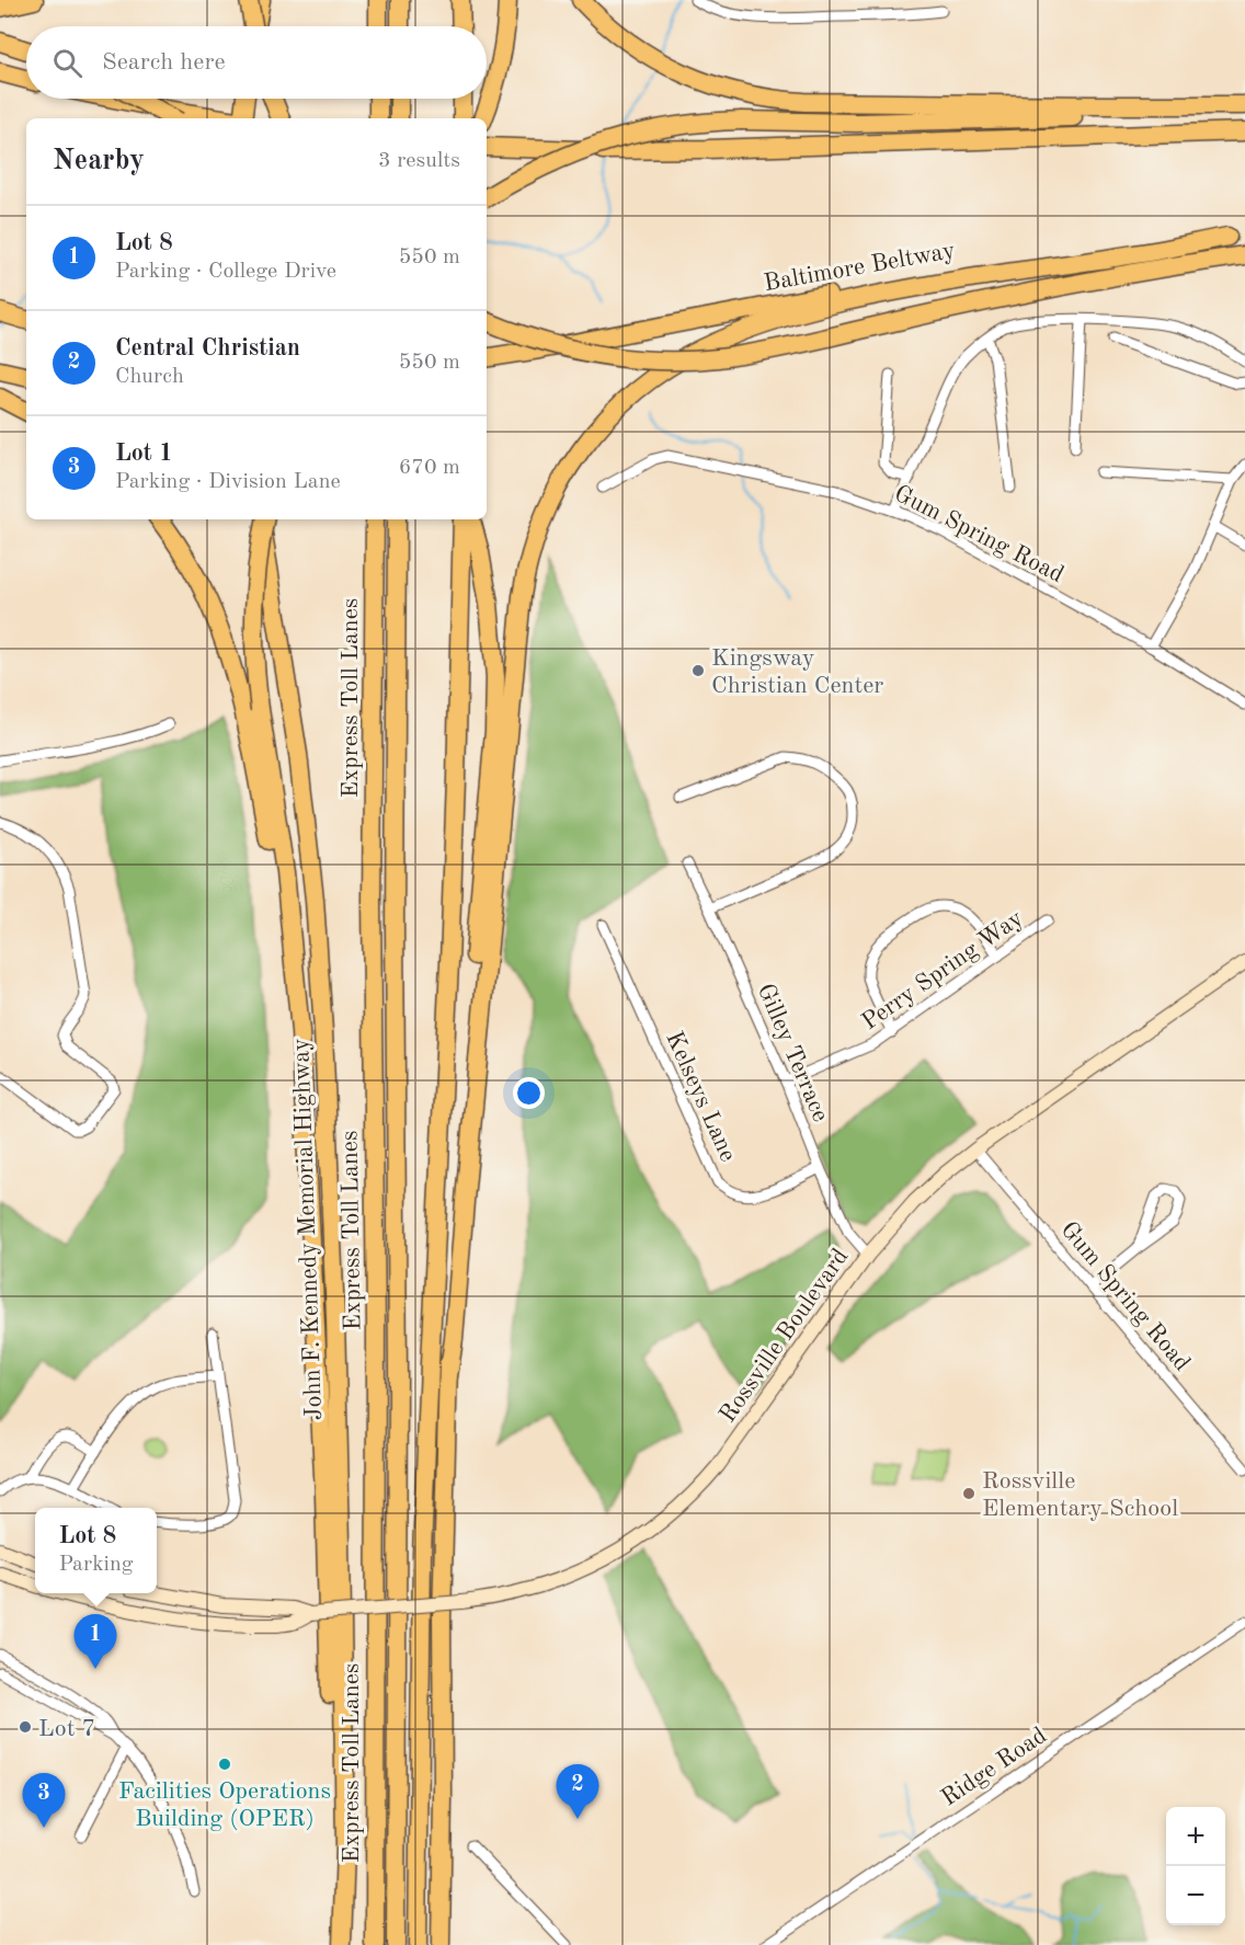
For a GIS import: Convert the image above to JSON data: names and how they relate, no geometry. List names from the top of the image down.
{
  "streets": {
    "highway": ["Baltimore Beltway", "Express Toll Lanes", "John F. Kennedy Memorial Highway"],
    "main road": ["Rossville Boulevard"],
    "street": [
      "Gum Spring Road",
      "Perry Spring Way",
      "Gilley Terrace",
      "Kelseys Lane",
      "Ridge Road"
    ]
  },
  "crossings": [
    ["Gum Spring Road", "Rossville Boulevard"],
    ["Perry Spring Way", "Gilley Terrace"],
    ["Gilley Terrace", "Kelseys Lane"],
    ["Gilley Terrace", "Rossville Boulevard"]
  ],
  "places": [
    "Kingsway Christian Center",
    "Rossville Elementary School",
    "Lot 7",
    "Facilities Operations Building (OPER)"
  ],
  "page": {
    "search": "Search here",
    "heading": ["Nearby", "3 results"],
    "list": [
      {
        "mark": "1",
        "name": "Lot 8",
        "note": "Parking · College Drive",
        "value": "550 m"
      },
      {
        "mark": "2",
        "name": "Central Christian",
        "note": "Church",
        "value": "550 m"
      },
      {
        "mark": "3",
        "name": "Lot 1",
        "note": "Parking · Division Lane",
        "value": "670 m"
      }
    ],
    "popup": ["Lot 8", "Parking"],
    "pins": ["1", "2", "3"],
    "map_buttons": ["+", "−"]
  }
}
